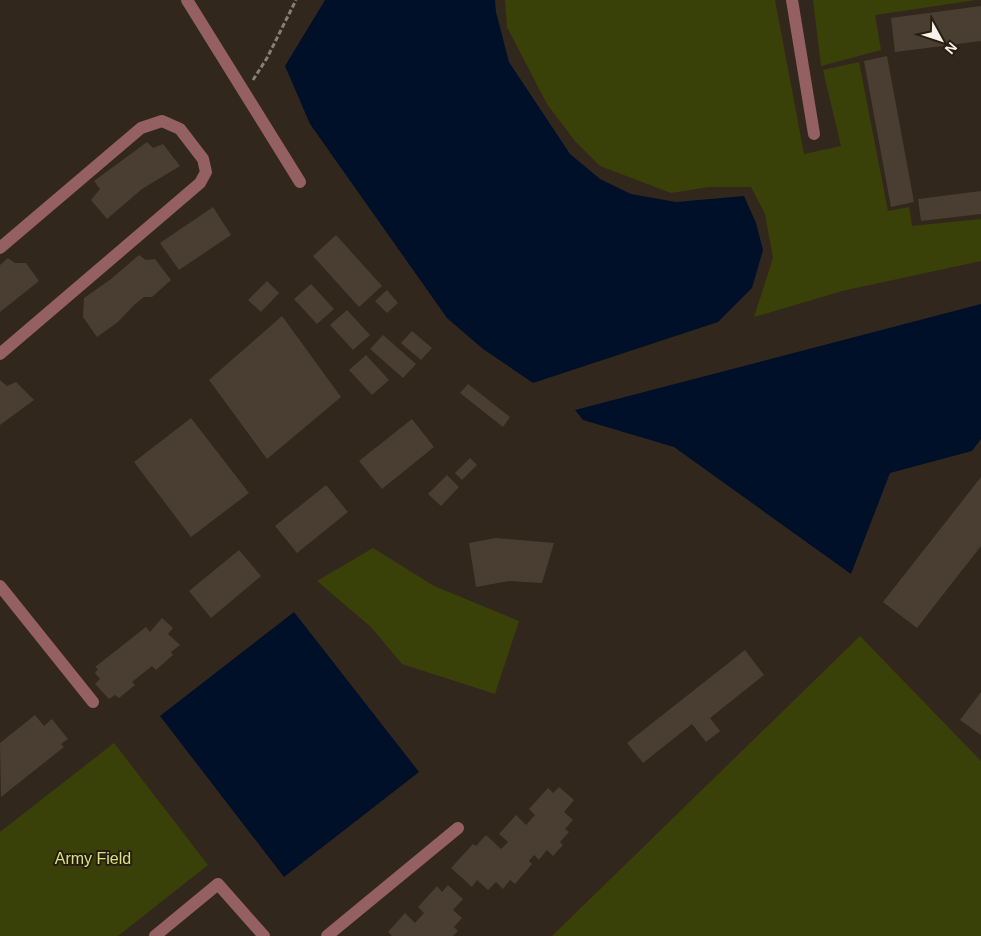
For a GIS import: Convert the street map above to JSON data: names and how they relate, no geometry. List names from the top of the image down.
{
  "parks": ["Army Field"],
  "north": "bottom right"
}
